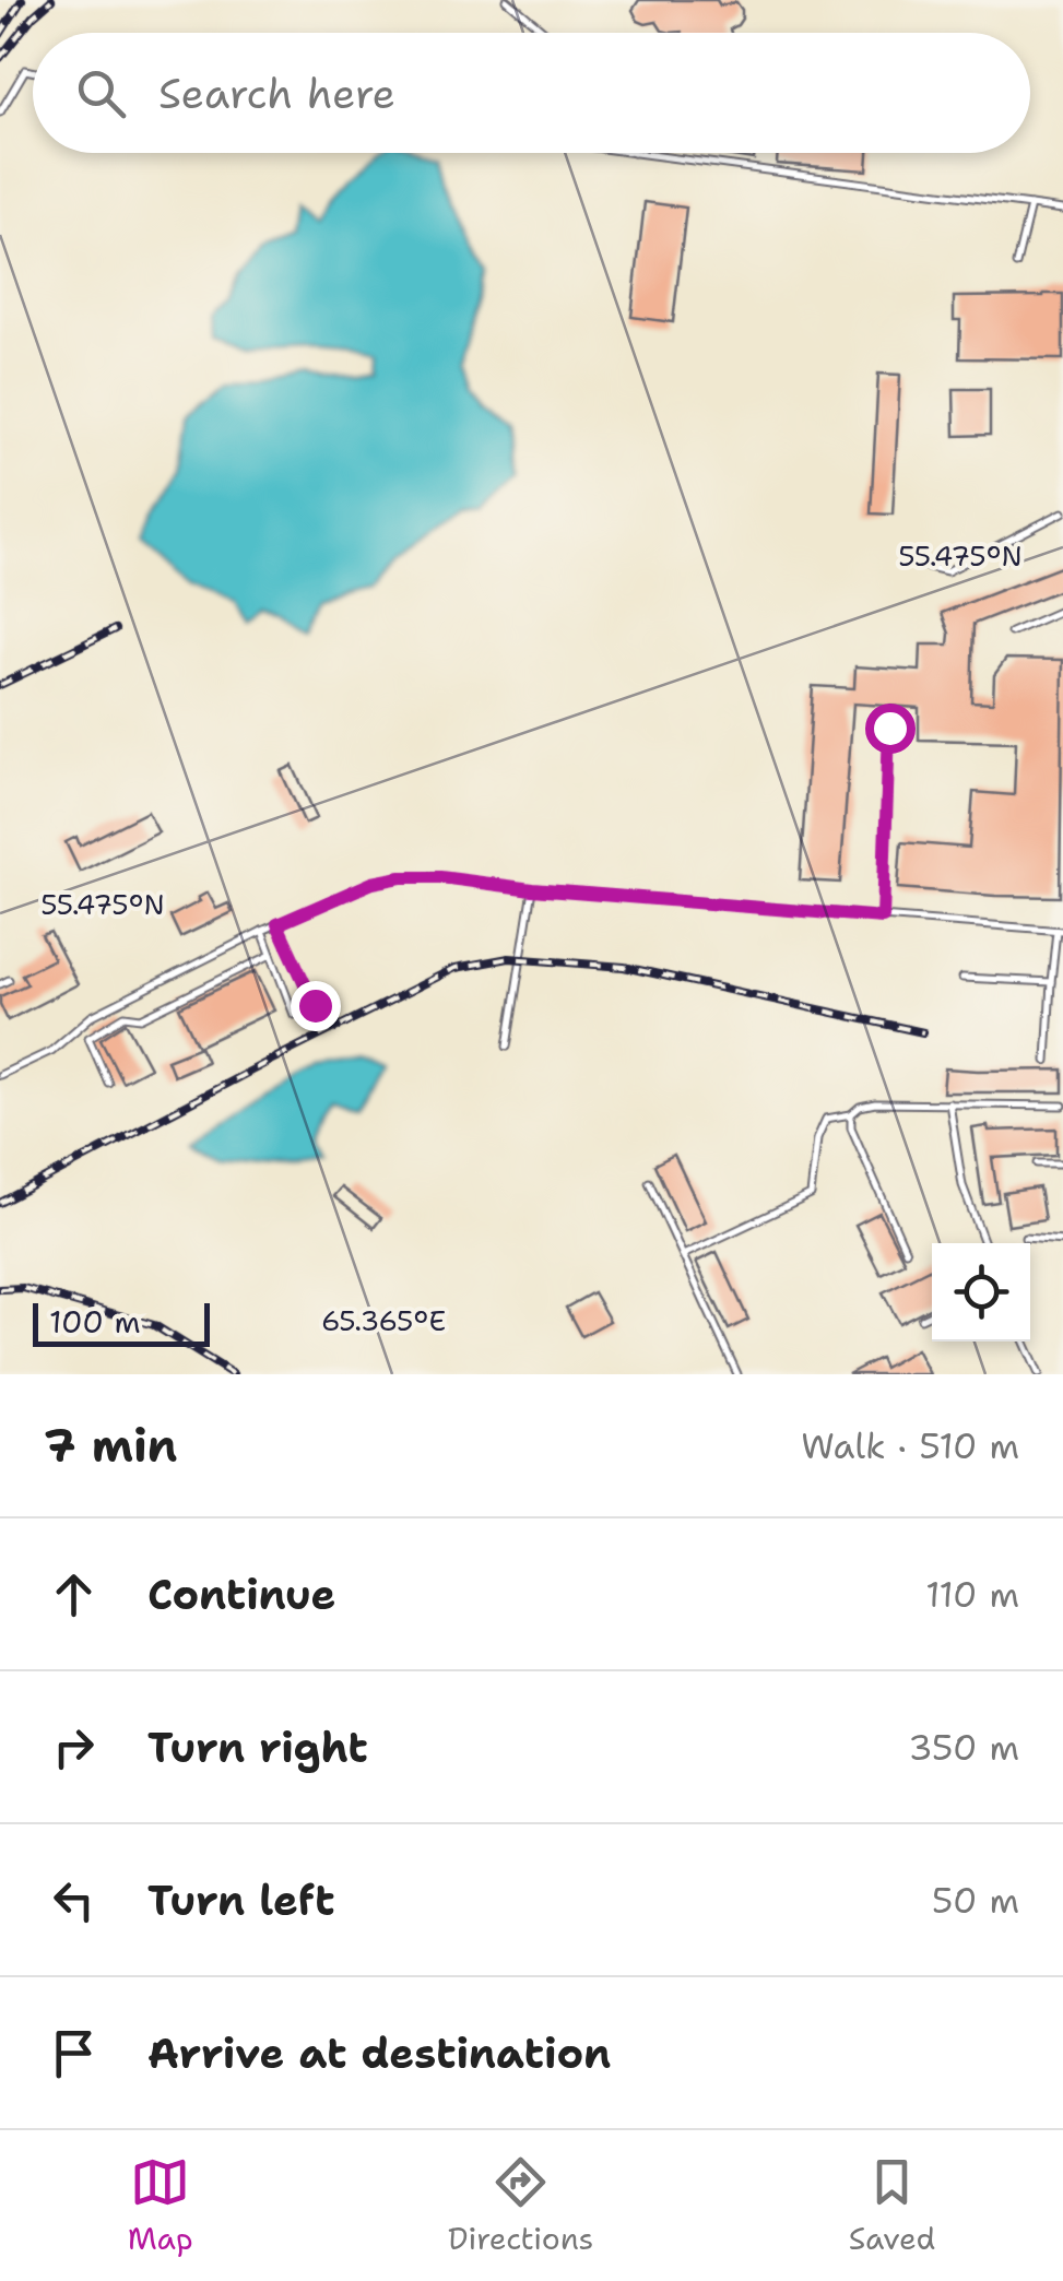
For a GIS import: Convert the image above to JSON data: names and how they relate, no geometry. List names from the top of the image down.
{
  "scale_bar": "100 m",
  "page": {
    "search": "Search here",
    "scale": "100 m",
    "heading": ["7 min", "Walk · 510 m"],
    "list": [
      ["Continue", "110 m"],
      ["Turn right", "350 m"],
      ["Turn left", "50 m"],
      "Arrive at destination"
    ],
    "nav": ["Map", "Directions", "Saved"]
  },
  "coordinates": ["55.475°N", "65.365°E"]
}
